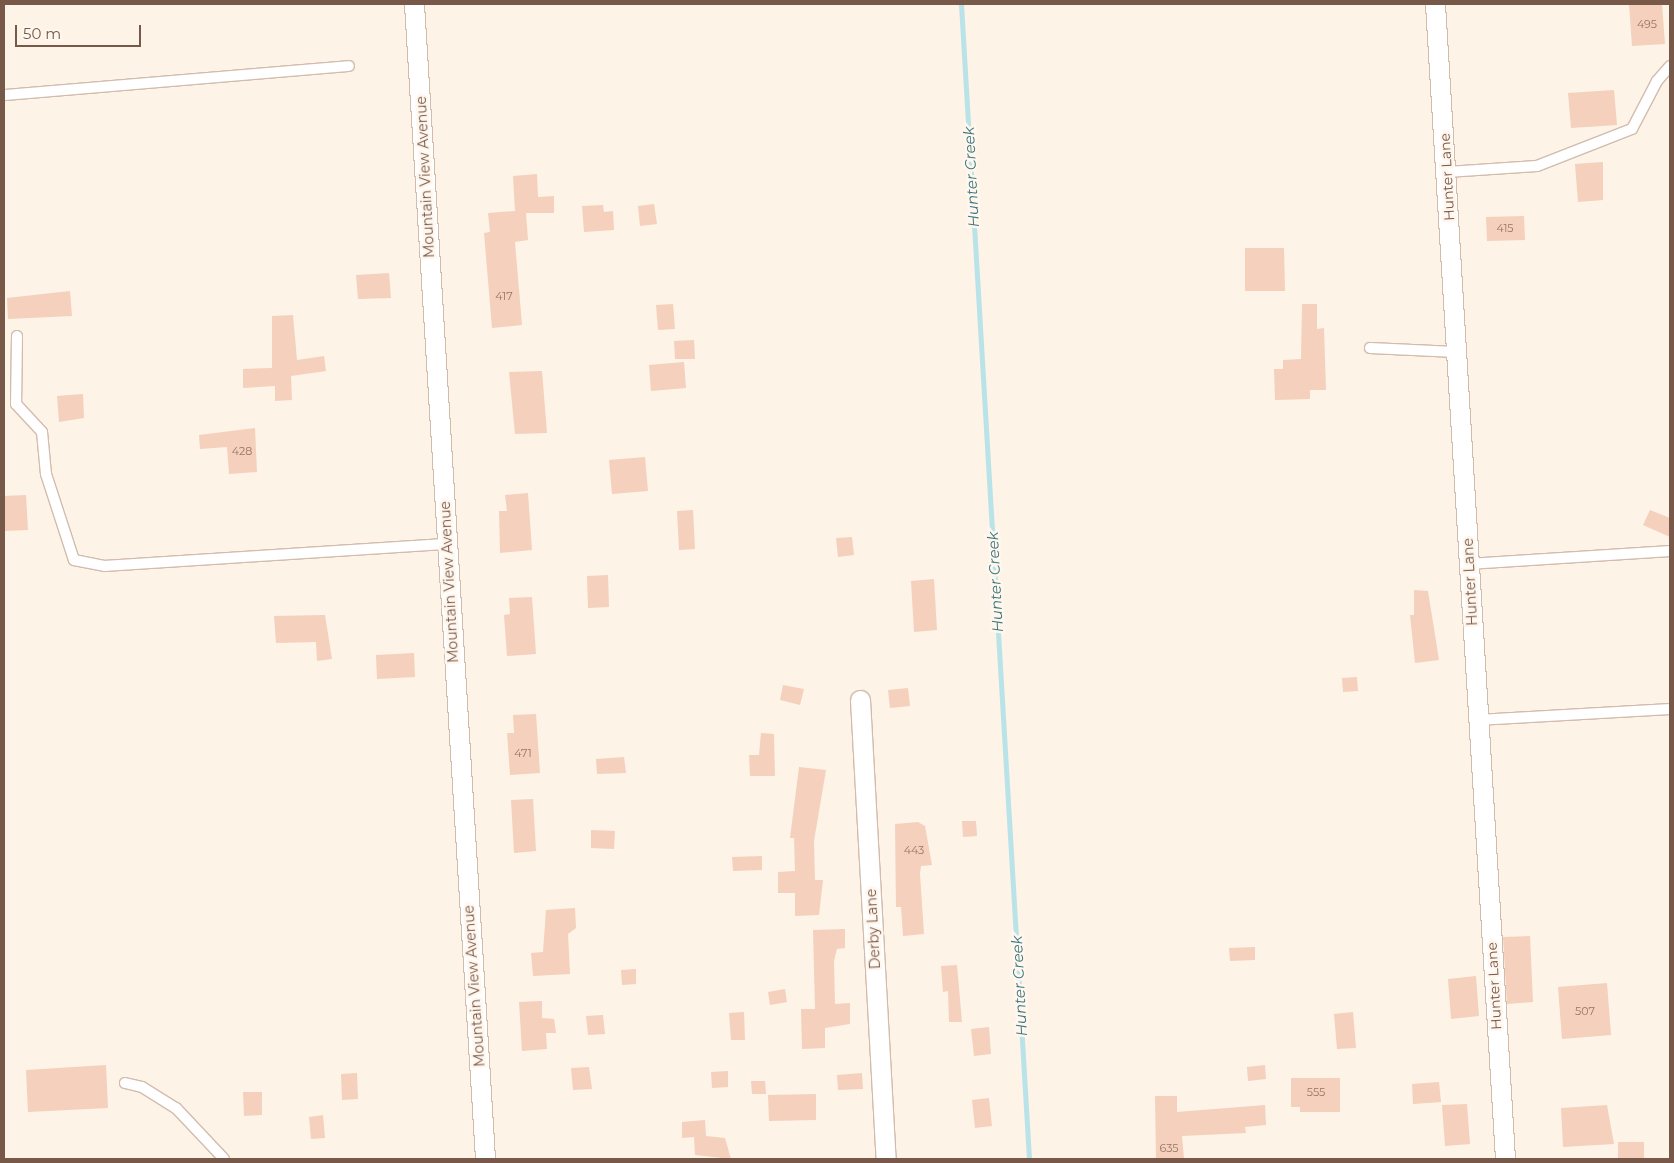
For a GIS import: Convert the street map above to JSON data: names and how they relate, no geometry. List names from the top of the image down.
{
  "streets": {
    "street": ["Mountain View Avenue", "Hunter Lane", "Derby Lane"]
  },
  "water": ["Hunter Creek"],
  "house_numbers": [
    "495",
    "415",
    "417",
    "428",
    "471",
    "443",
    "507",
    "555",
    "635"
  ],
  "scale_bar": "50 m"
}
